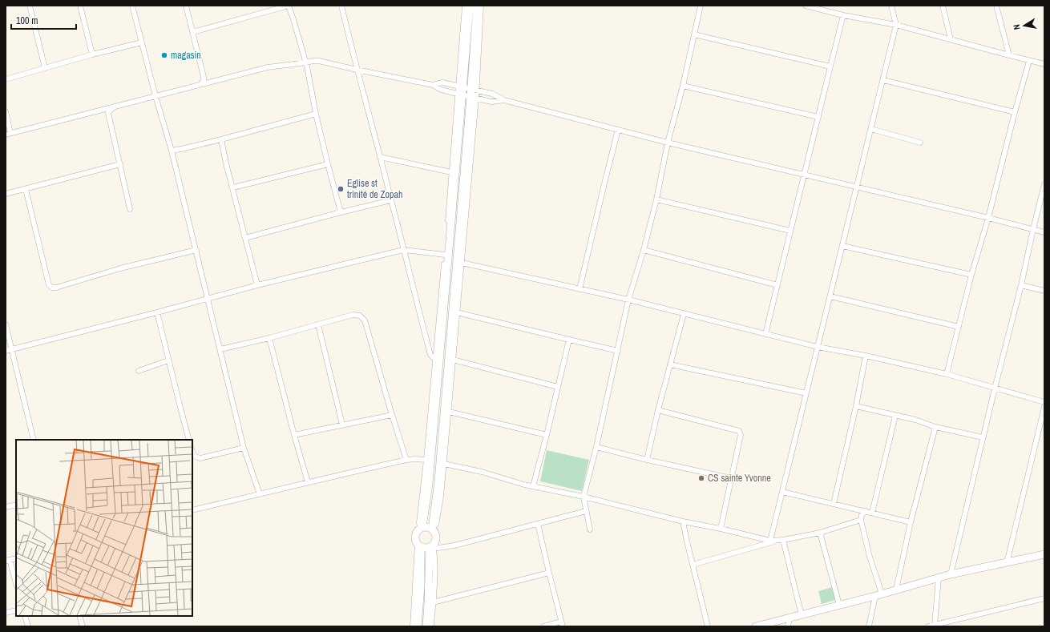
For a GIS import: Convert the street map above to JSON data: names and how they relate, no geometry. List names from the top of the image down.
{
  "places": ["magasin", "Eglise st trinité de Zopah", "CS sainte Yvonne"],
  "scale_bar": "100 m",
  "north": "left"
}
